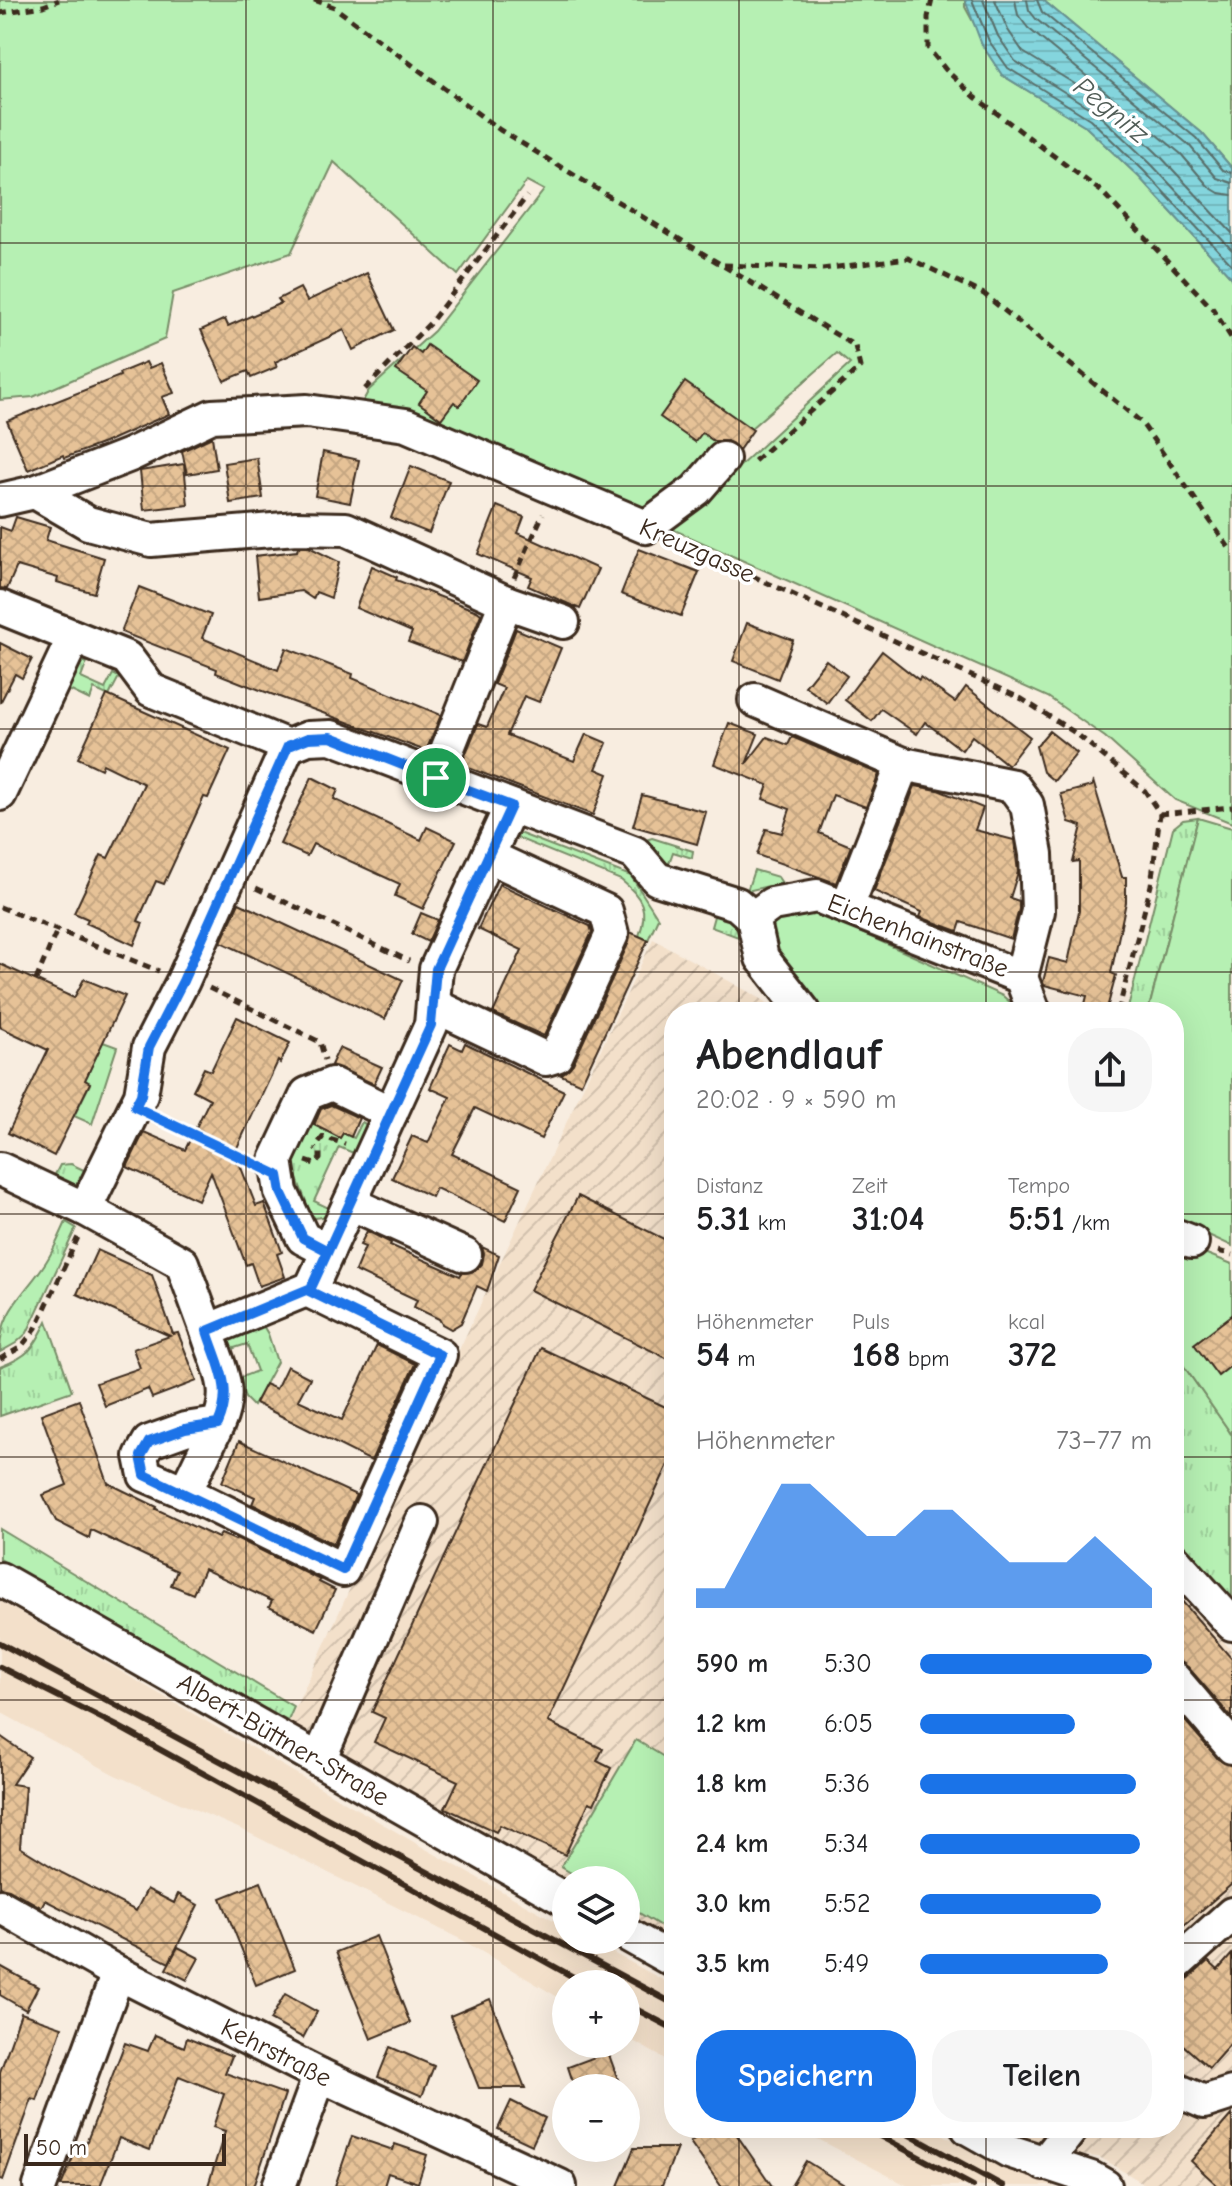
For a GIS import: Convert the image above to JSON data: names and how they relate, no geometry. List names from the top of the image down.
{
  "streets": {
    "street": [
      "Kreuzgasse",
      "Eichenhainstraße",
      "Albert-Büttner-Straße",
      "Kehrstraße"
    ]
  },
  "water": ["Pegnitz"],
  "scale_bar": "50 m",
  "page": {
    "heading": ["Abendlauf", "20:02 · 9 × 590 m"],
    "stats": [
      ["Distanz", "5.31 km"],
      ["Zeit", "31:04"],
      ["Tempo", "5:51 /km"],
      ["Höhenmeter", "54 m"],
      ["Puls", "168 bpm"],
      ["kcal", "372"]
    ],
    "chart": ["Höhenmeter", "73–77 m"],
    "list": [
      {
        "name": "590 m",
        "note": "5:30"
      },
      {
        "name": "1.2 km",
        "note": "6:05"
      },
      {
        "name": "1.8 km",
        "note": "5:36"
      },
      {
        "name": "2.4 km",
        "note": "5:34"
      },
      {
        "name": "3.0 km",
        "note": "5:52"
      },
      {
        "name": "3.5 km",
        "note": "5:49"
      }
    ],
    "map_buttons": ["+", "−"],
    "buttons": ["Speichern", "Teilen"],
    "scale": "50 m"
  }
}
